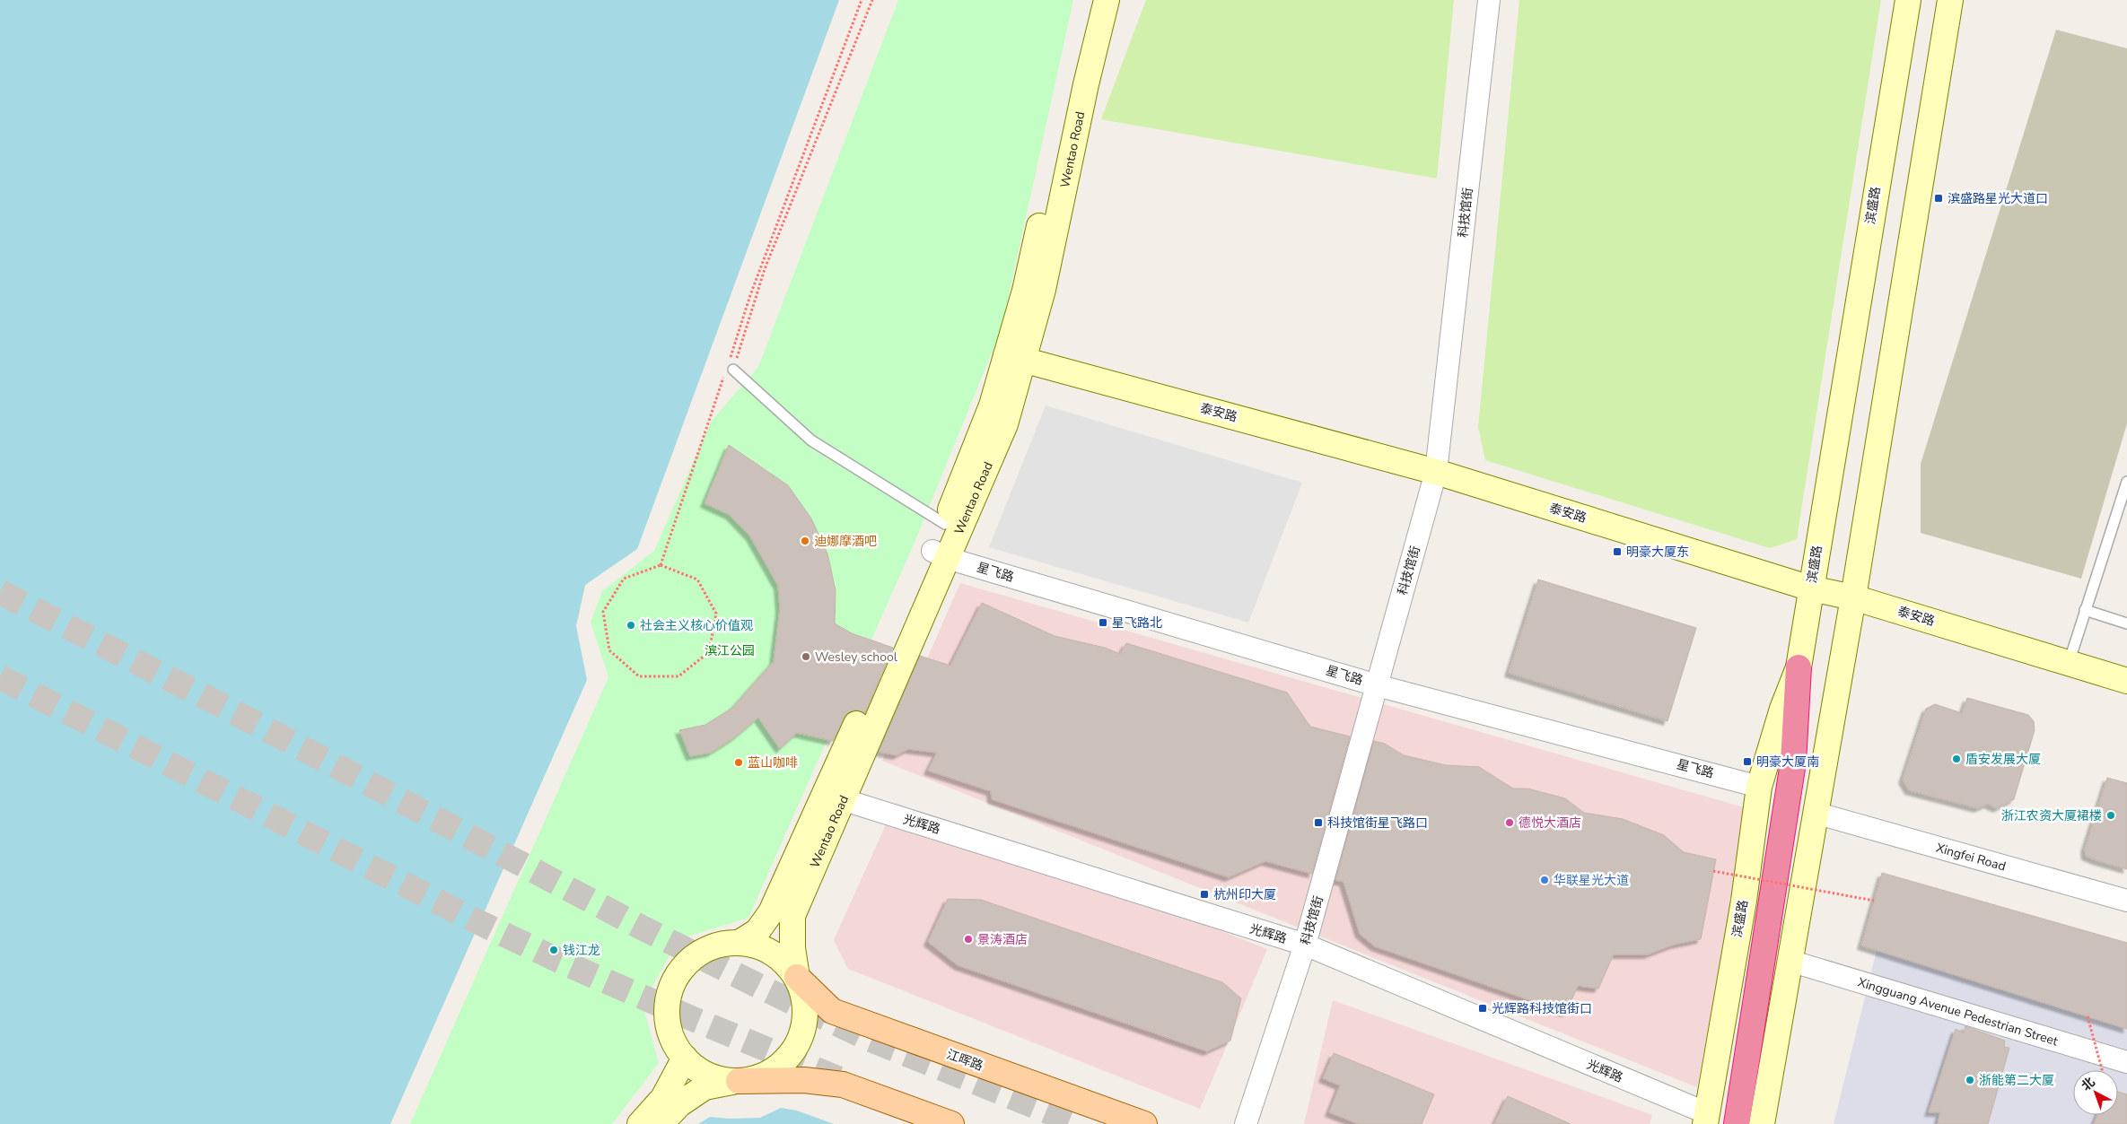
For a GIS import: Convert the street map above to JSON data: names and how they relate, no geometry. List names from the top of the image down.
{
  "streets": {
    "main road": [
      "Wentao Road",
      "滨盛路",
      "泰安路",
      "江晖路"
    ],
    "street": [
      "科技馆街",
      "星飞路",
      "光辉路",
      "Xingfei Road",
      "Xingguang Avenue Pedestrian Street"
    ]
  },
  "crossings": [
    ["Wentao Road", "泰安路"],
    ["Wentao Road", "星飞路"],
    ["Wentao Road", "光辉路"],
    ["Wentao Road", "江晖路"],
    ["滨盛路", "泰安路"],
    ["滨盛路", "星飞路"],
    ["滨盛路", "光辉路"],
    ["科技馆街", "泰安路"],
    ["科技馆街", "星飞路"],
    ["科技馆街", "光辉路"]
  ],
  "parks": ["滨江公园"],
  "places": {
    "transit": [
      "滨盛路星光大道口",
      "明豪大厦东",
      "星飞路北",
      "明豪大厦南",
      "科技馆街星飞路口",
      "杭州印大厦",
      "光辉路科技馆街口"
    ],
    "other": [
      "迪娜摩酒吧",
      "社会主义核心价值观",
      "Wesley school",
      "盾安发展大厦",
      "蓝山咖啡",
      "浙江农资大厦裙楼",
      "德悦大酒店",
      "华联星光大道",
      "景涛酒店",
      "钱江龙",
      "浙能第二大厦"
    ]
  },
  "north": "top left"
}
